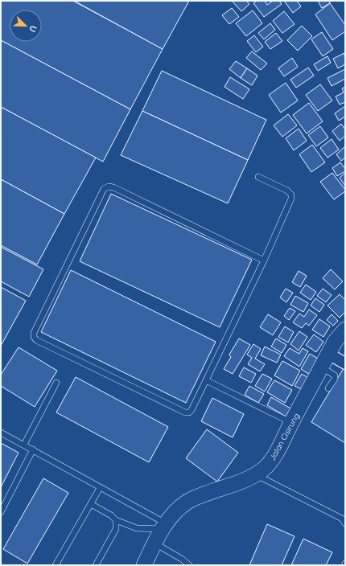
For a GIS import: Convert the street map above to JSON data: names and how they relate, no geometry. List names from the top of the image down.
{
  "streets": {
    "main road": ["Jalan Cisirung"]
  },
  "north": "bottom right"
}
